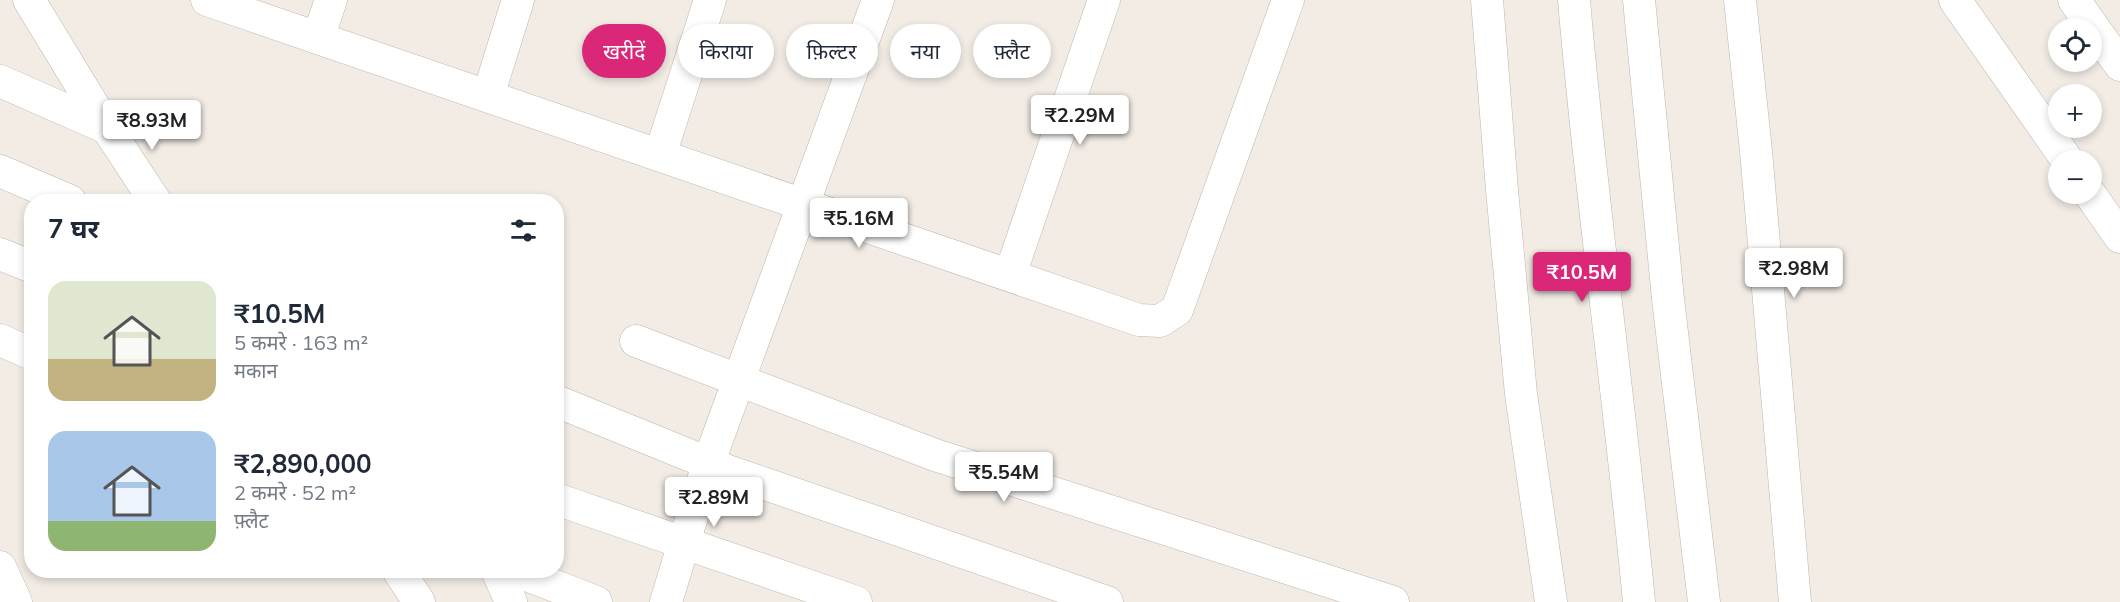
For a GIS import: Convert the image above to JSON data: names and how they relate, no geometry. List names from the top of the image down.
{
  "page": {
    "map_buttons": ["+", "−"],
    "chip": [
      "खरीदें",
      "किराया",
      "फ़िल्टर",
      "नया",
      "फ़्लैट"
    ],
    "price": [
      "₹2.29M",
      "₹8.93M",
      "₹5.16M",
      "₹2.98M",
      "₹10.5M",
      "₹5.54M",
      "₹2.89M"
    ],
    "heading": "7 घर",
    "list": [
      {
        "name": "₹10.5M",
        "note": "5 कमरे · 163 m² · मकान"
      },
      {
        "name": "₹2,890,000",
        "note": "2 कमरे · 52 m² · फ़्लैट"
      }
    ]
  }
}
